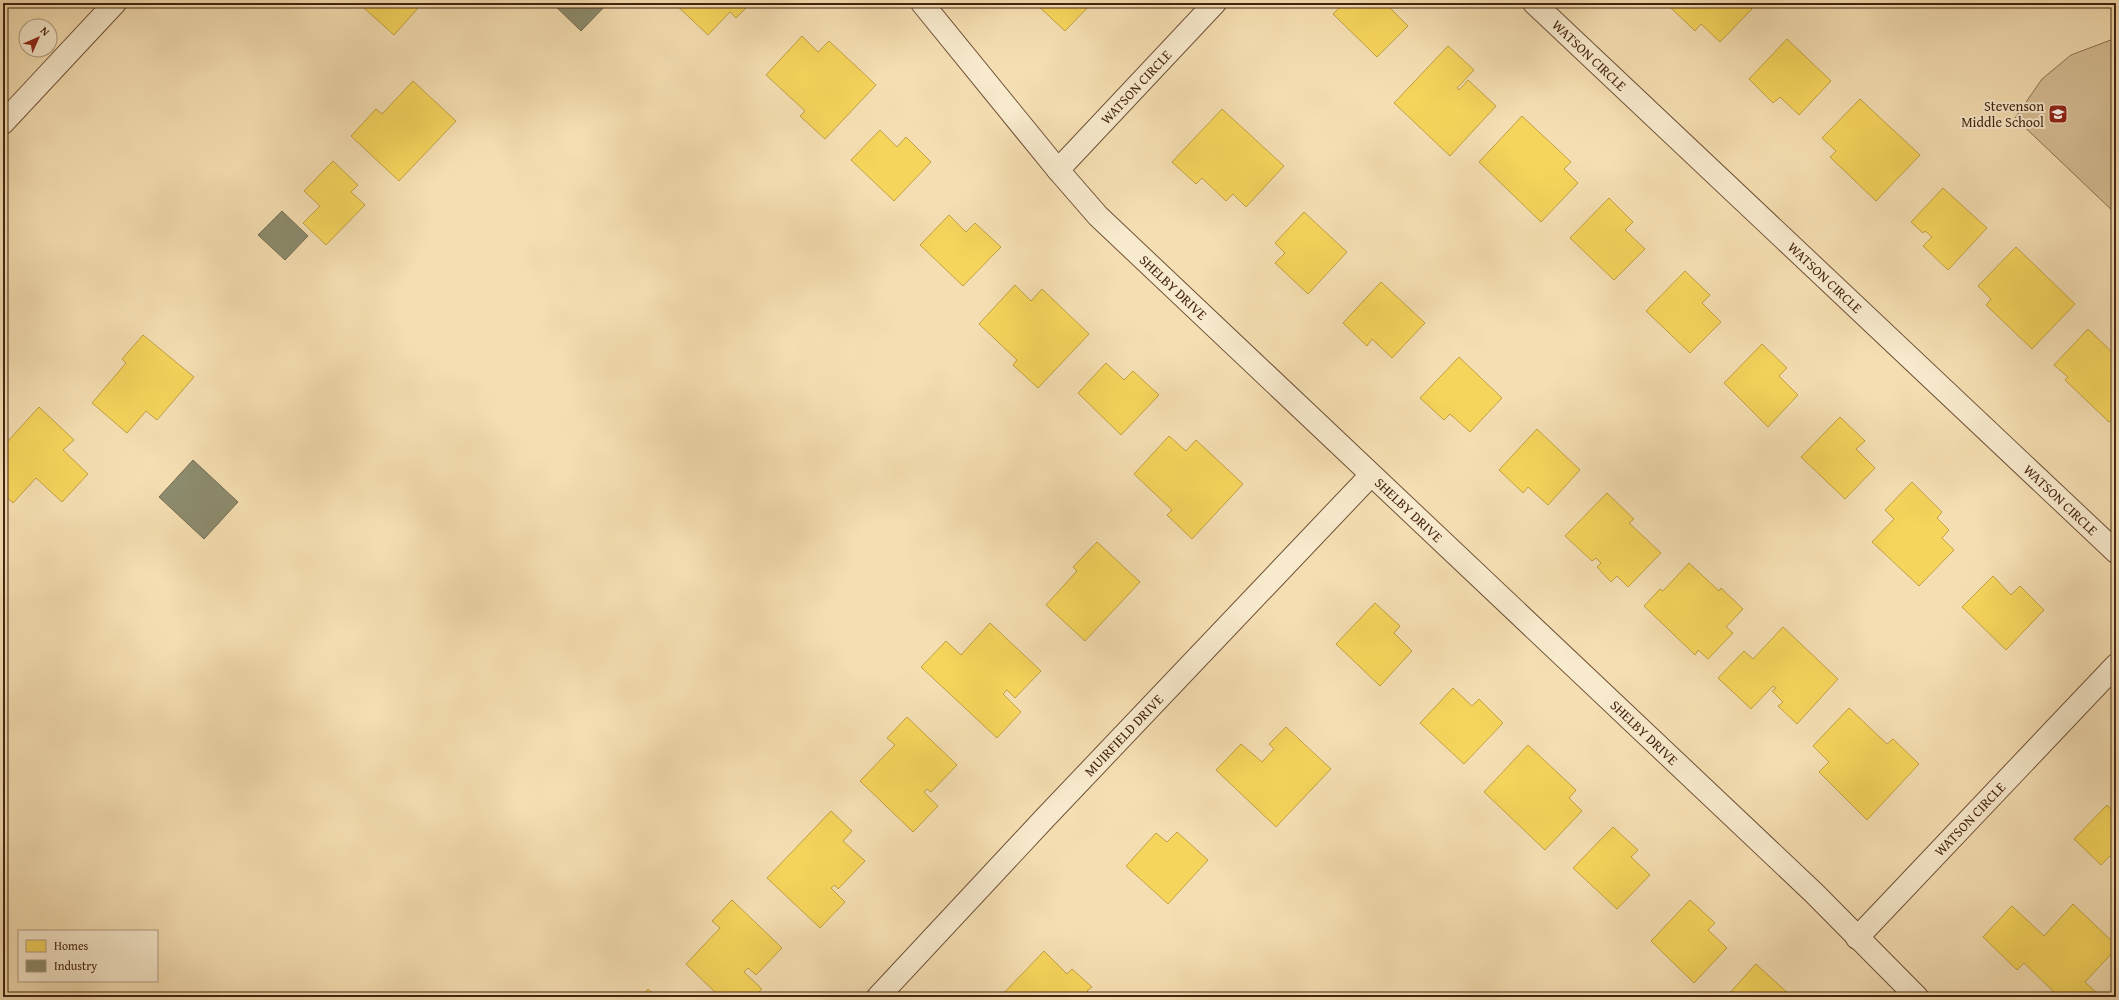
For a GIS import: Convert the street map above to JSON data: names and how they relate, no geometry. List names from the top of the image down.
{
  "streets": {
    "street": ["WATSON CIRCLE", "SHELBY DRIVE", "MUIRFIELD DRIVE"]
  },
  "crossings": [
    ["WATSON CIRCLE", "SHELBY DRIVE"],
    ["SHELBY DRIVE", "MUIRFIELD DRIVE"]
  ],
  "places": {
    "school or university": ["Stevenson Middle School"]
  },
  "legend": ["Homes", "Industry"],
  "north": "top right"
}
